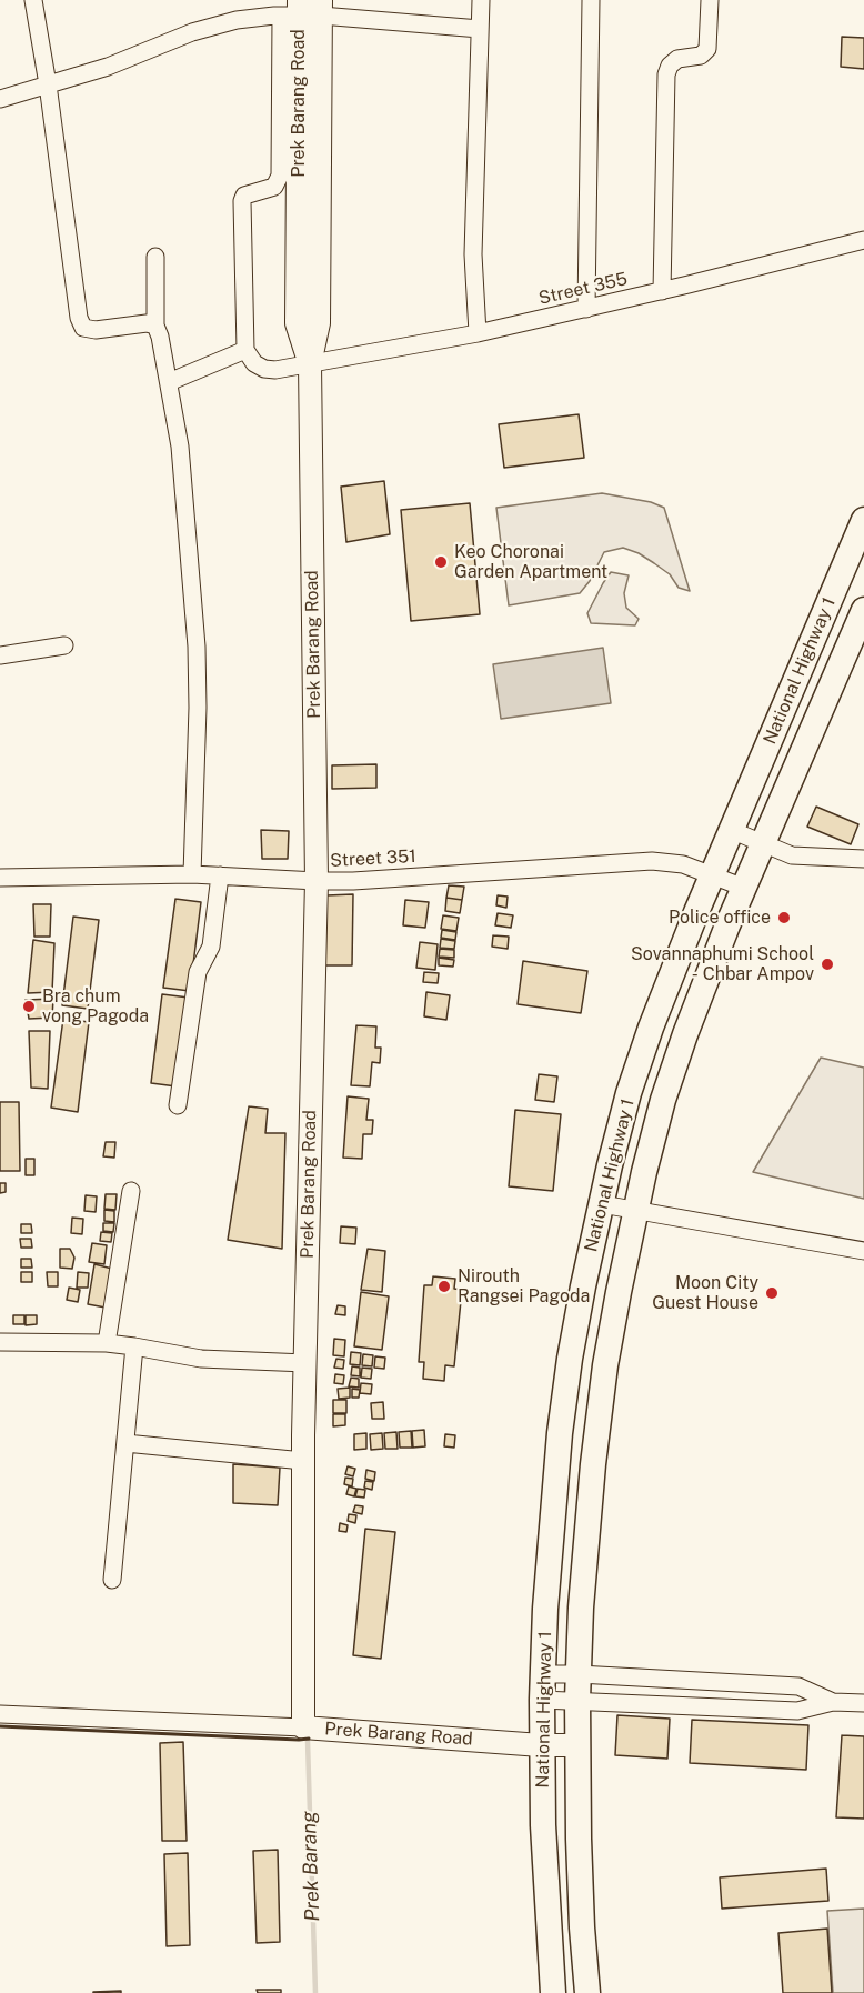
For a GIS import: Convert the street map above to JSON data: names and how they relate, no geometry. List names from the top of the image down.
{
  "streets": {
    "highway": ["National Highway 1"],
    "main road": ["Prek Barang Road"],
    "street": ["Street 355", "Street 351"]
  },
  "crossings": [
    ["Prek Barang Road", "Street 355"],
    ["Prek Barang Road", "National Highway 1"],
    ["Prek Barang Road", "Street 351"],
    ["National Highway 1", "Street 351"]
  ],
  "water": ["Prek Barang"],
  "places": [
    "Keo Choronai Garden Apartment",
    "Police office",
    "Sovannaphumi School - Chbar Ampov",
    "Bra chum vong Pagoda",
    "Nirouth Rangsei Pagoda",
    "Moon City Guest House"
  ]
}
